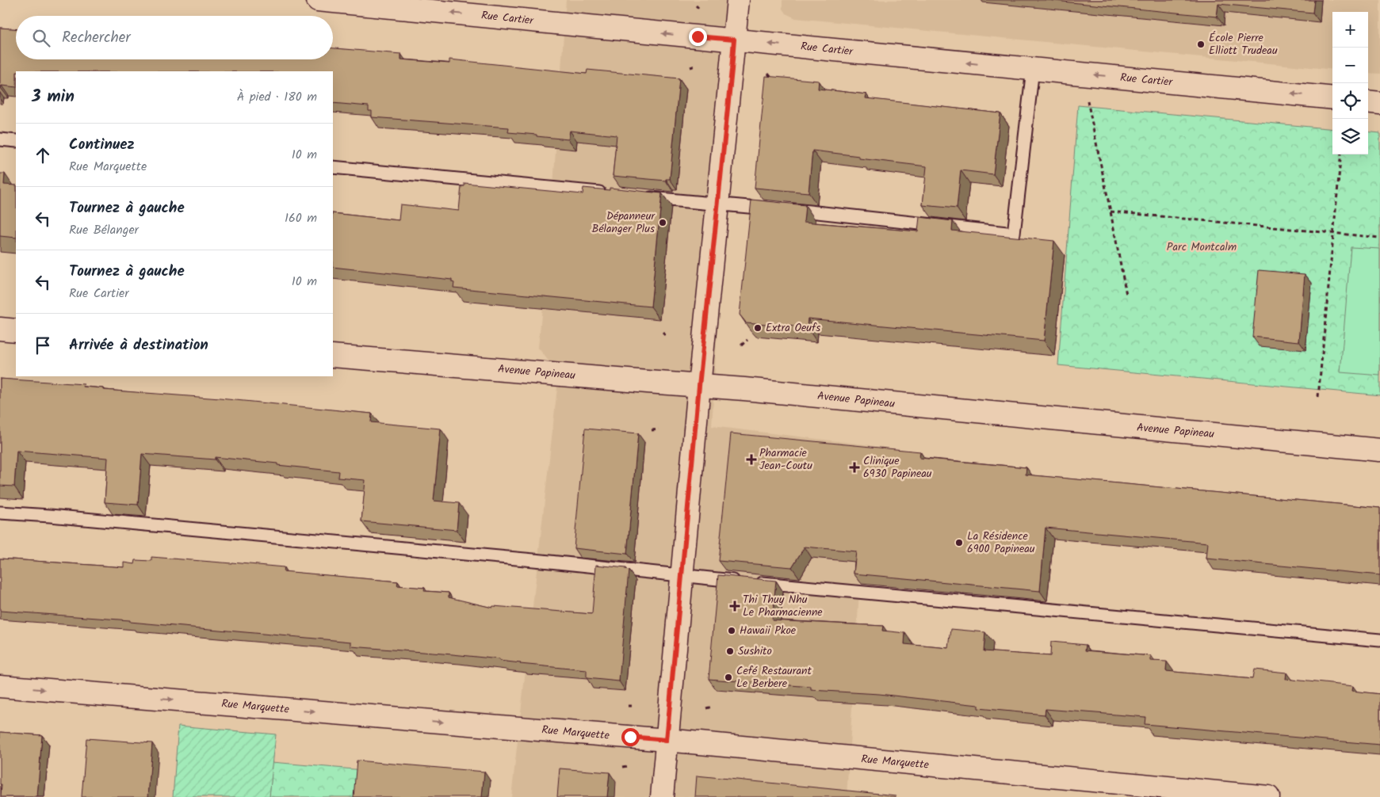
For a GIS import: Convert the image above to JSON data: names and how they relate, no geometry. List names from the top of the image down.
{
  "streets": {
    "street": ["Rue Cartier", "Avenue Papineau", "Rue Marquette"]
  },
  "one_way": ["Rue Cartier", "Rue Marquette"],
  "parks": ["Parc Montcalm"],
  "places": {
    "other": [
      "École Pierre Elliott Trudeau",
      "Dépanneur Bélanger Plus",
      "Extra Oeufs",
      "La Résidence 6900 Papineau",
      "Hawaii Pkoe",
      "Sushito",
      "Cefé Restaurant Le Berbere"
    ],
    "health": ["Pharmacie Jean-Coutu", "Clinique 6930 Papineau", "Thi Thuy Nhu Le Pharmacienne"]
  },
  "page": {
    "map_buttons": ["+", "−"],
    "search": "Rechercher",
    "heading": ["3 min", "À pied · 180 m"],
    "list": [
      ["Continuez", "Rue Marquette", "10 m"],
      ["Tournez à gauche", "Rue Bélanger", "160 m"],
      ["Tournez à gauche", "Rue Cartier", "10 m"],
      "Arrivée à destination"
    ]
  }
}
